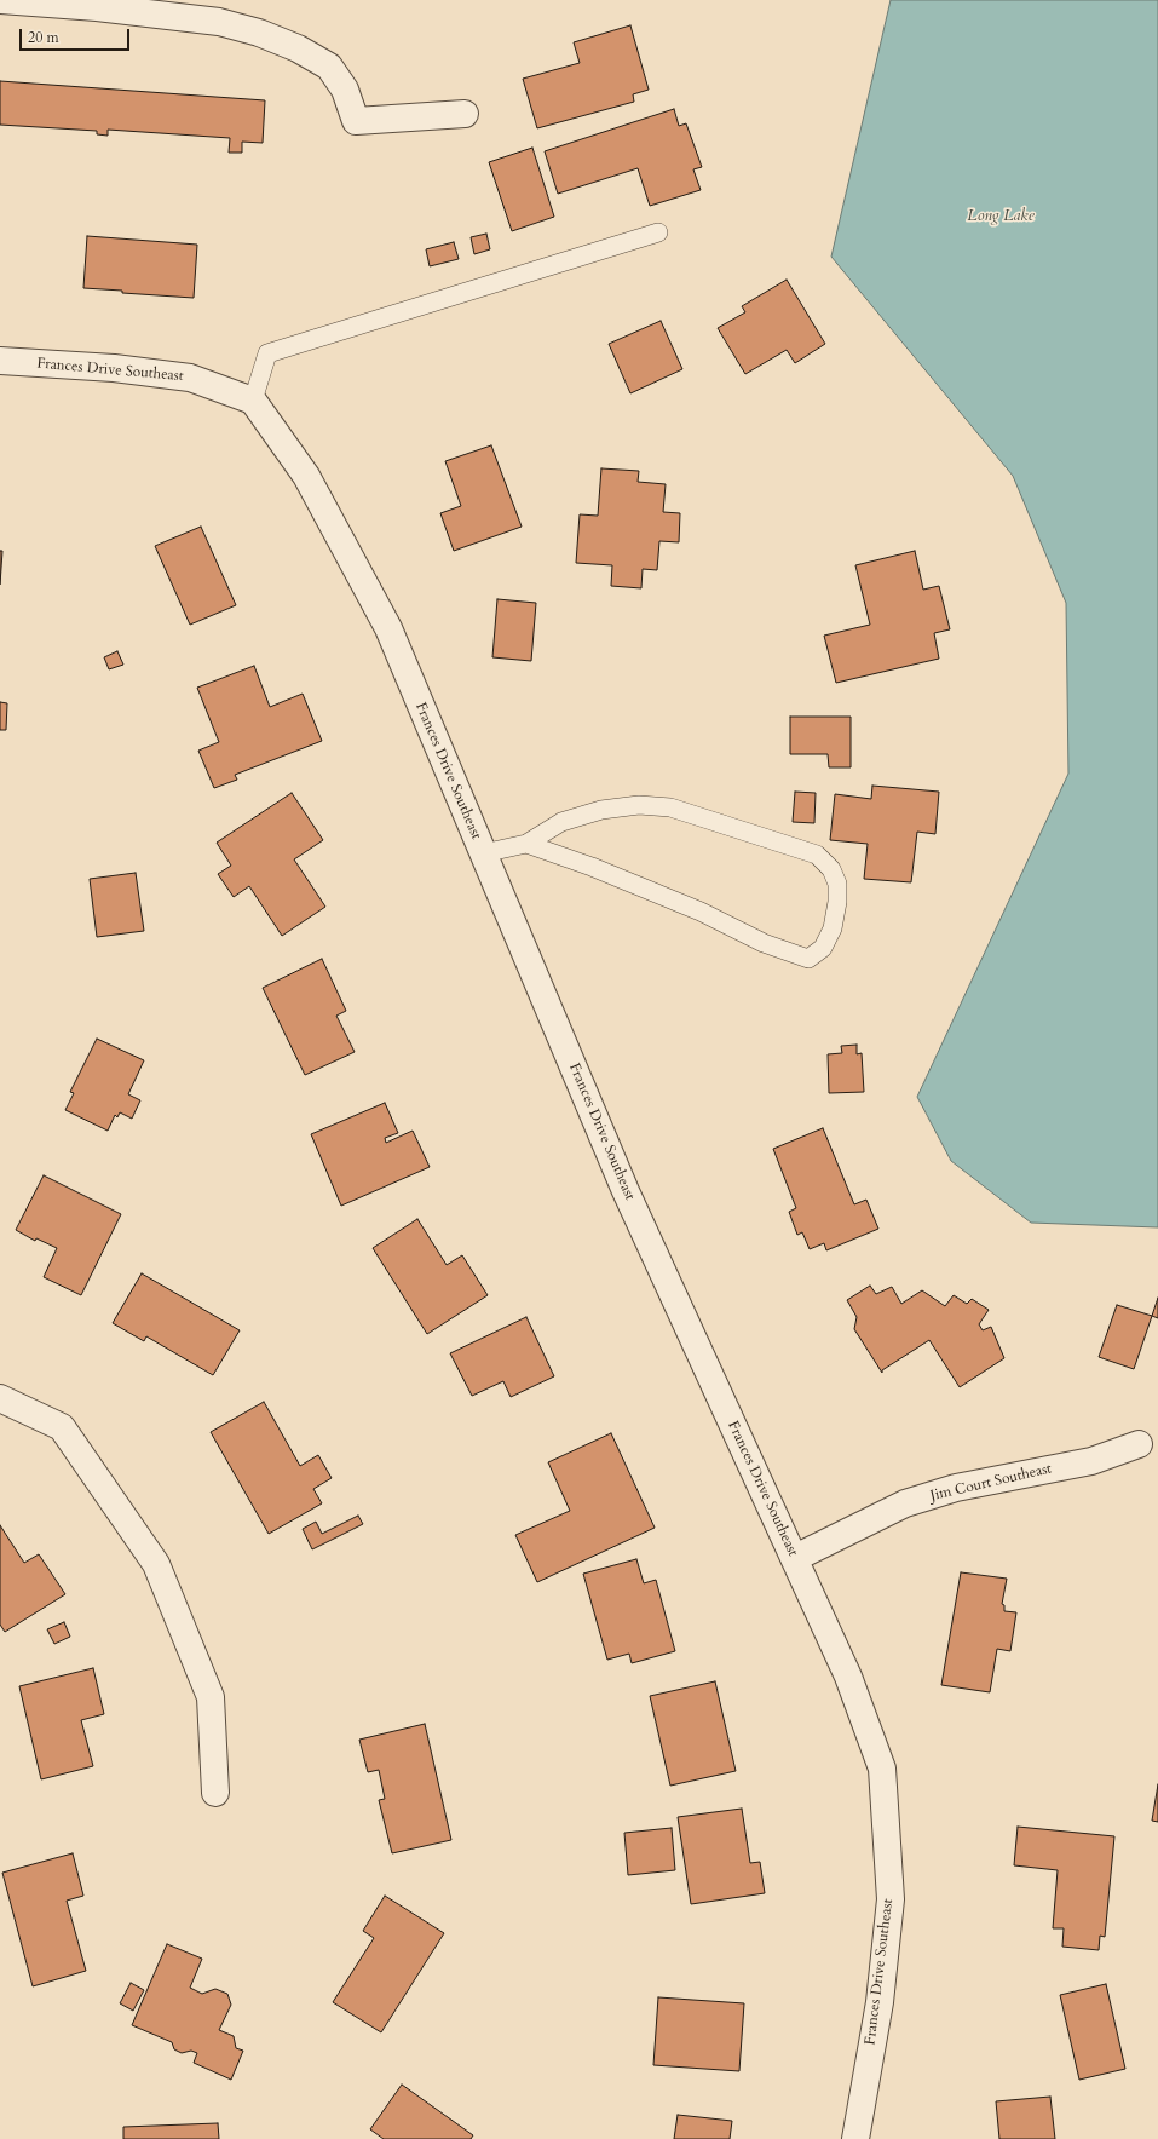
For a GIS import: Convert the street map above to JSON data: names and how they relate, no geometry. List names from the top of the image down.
{
  "streets": {
    "street": ["Frances Drive Southeast", "Jim Court Southeast"]
  },
  "crossings": [
    ["Frances Drive Southeast", "Jim Court Southeast"]
  ],
  "water": ["Long Lake"],
  "scale_bar": "20 m"
}
